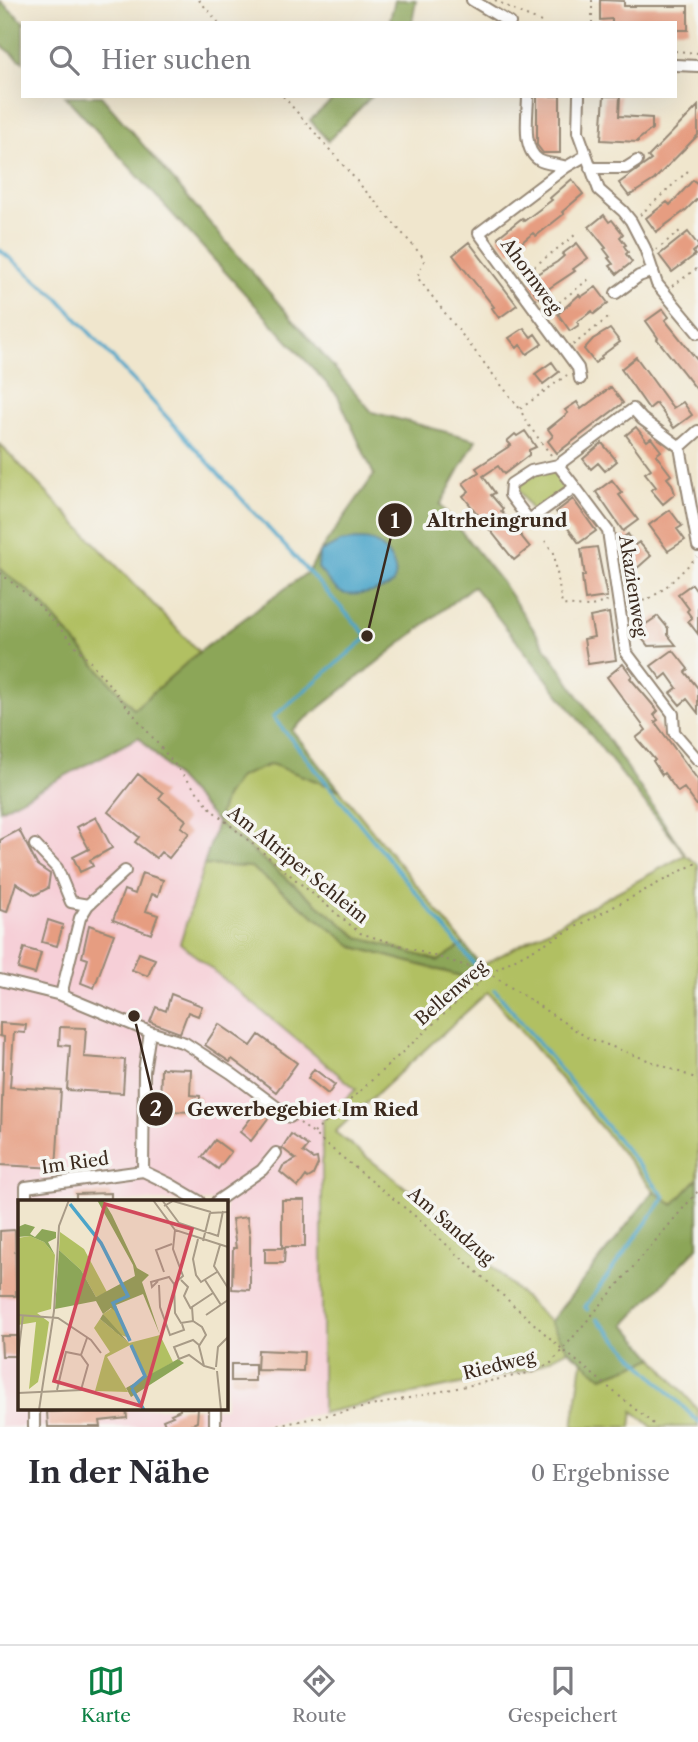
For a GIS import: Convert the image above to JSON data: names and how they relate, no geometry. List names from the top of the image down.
{
  "streets": {
    "street": ["Ahornweg", "Akazienweg", "Im Ried"],
    "path": [
      "Am Altriper Schleim",
      "Bellenweg",
      "Am Sandzug",
      "Riedweg"
    ]
  },
  "crossings": [
    ["Am Altriper Schleim", "Bellenweg"],
    ["Bellenweg", "Am Sandzug"],
    ["Am Sandzug", "Riedweg"]
  ],
  "places": ["Altrheingrund", "Gewerbegebiet Im Ried"],
  "page": {
    "search": "Hier suchen",
    "heading": ["In der Nähe", "0 Ergebnisse"],
    "nav": ["Karte", "Route", "Gespeichert"]
  }
}
